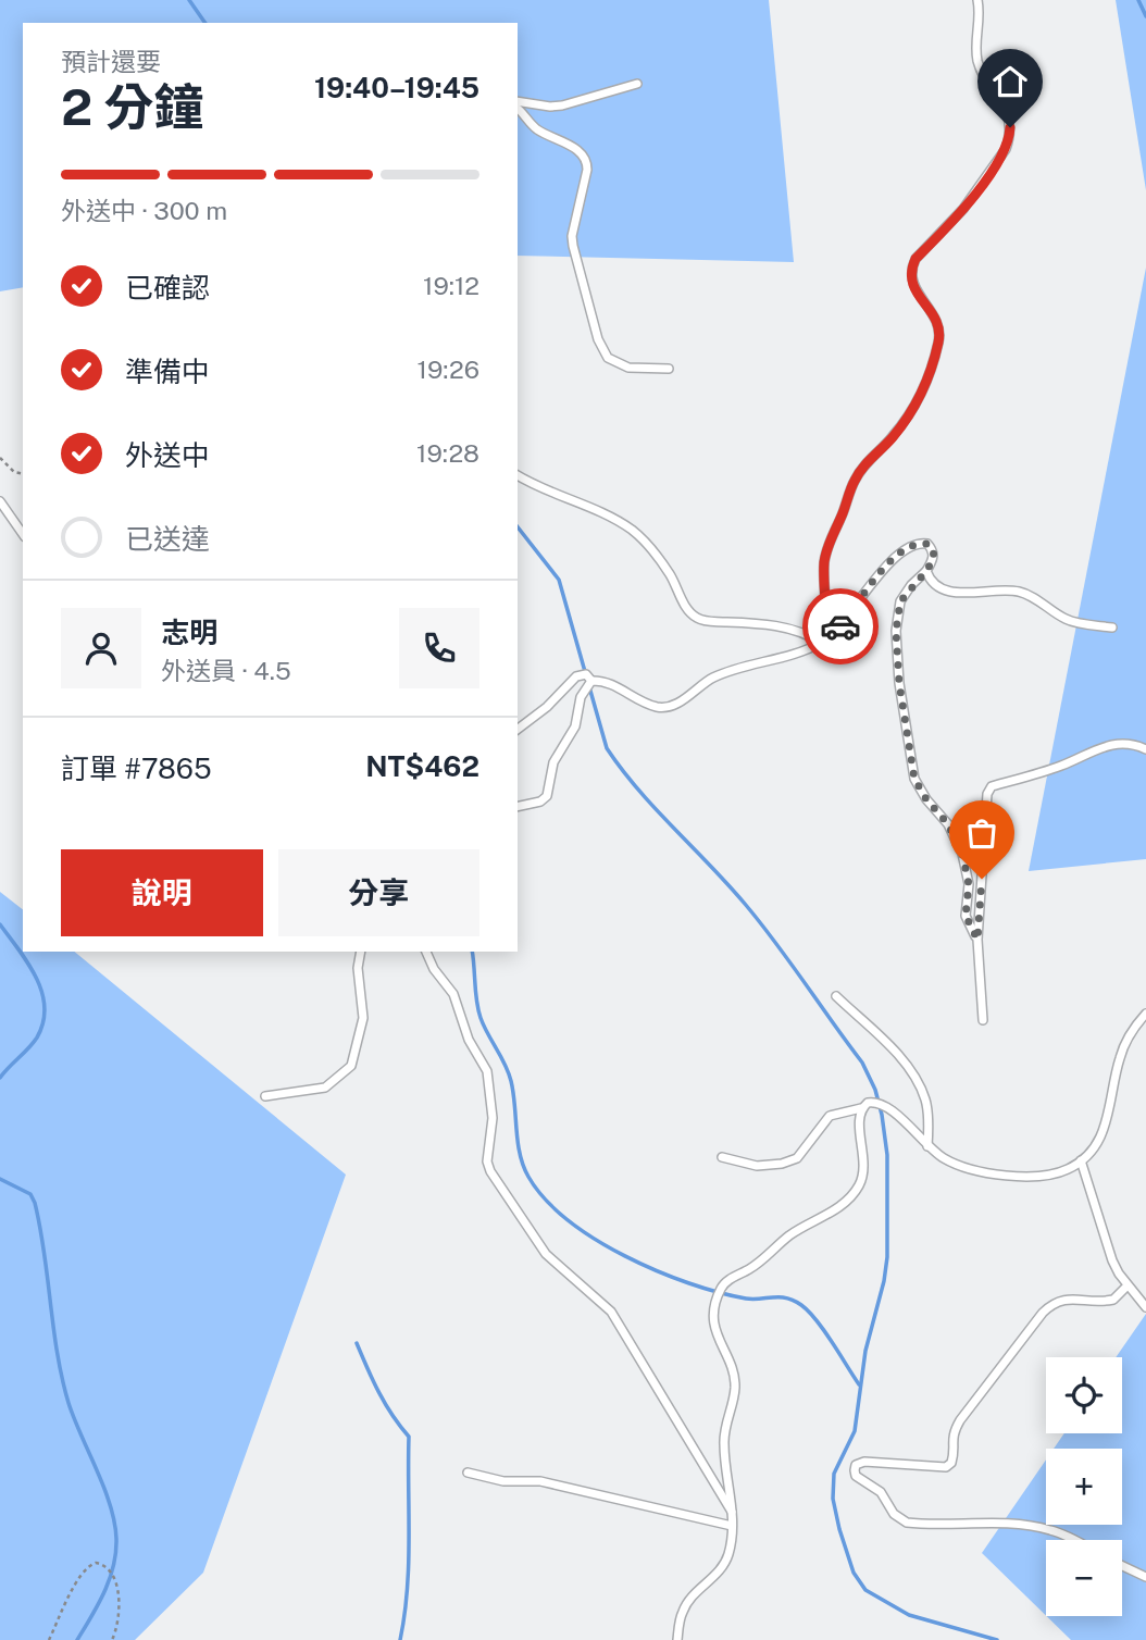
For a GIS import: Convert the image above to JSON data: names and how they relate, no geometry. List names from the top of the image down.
{
  "page": {
    "heading": ["2 分鐘", "預計還要", "19:40–19:45"],
    "panel": [
      "志明",
      "外送員 · 4.5",
      "訂單 #7865",
      "NT$462"
    ],
    "bar": "外送中 · 300 m",
    "list": [
      ["已確認", "19:12"],
      ["準備中", "19:26"],
      ["外送中", "19:28"],
      "已送達"
    ],
    "buttons": ["說明", "分享"],
    "map_buttons": ["+", "−"]
  }
}
